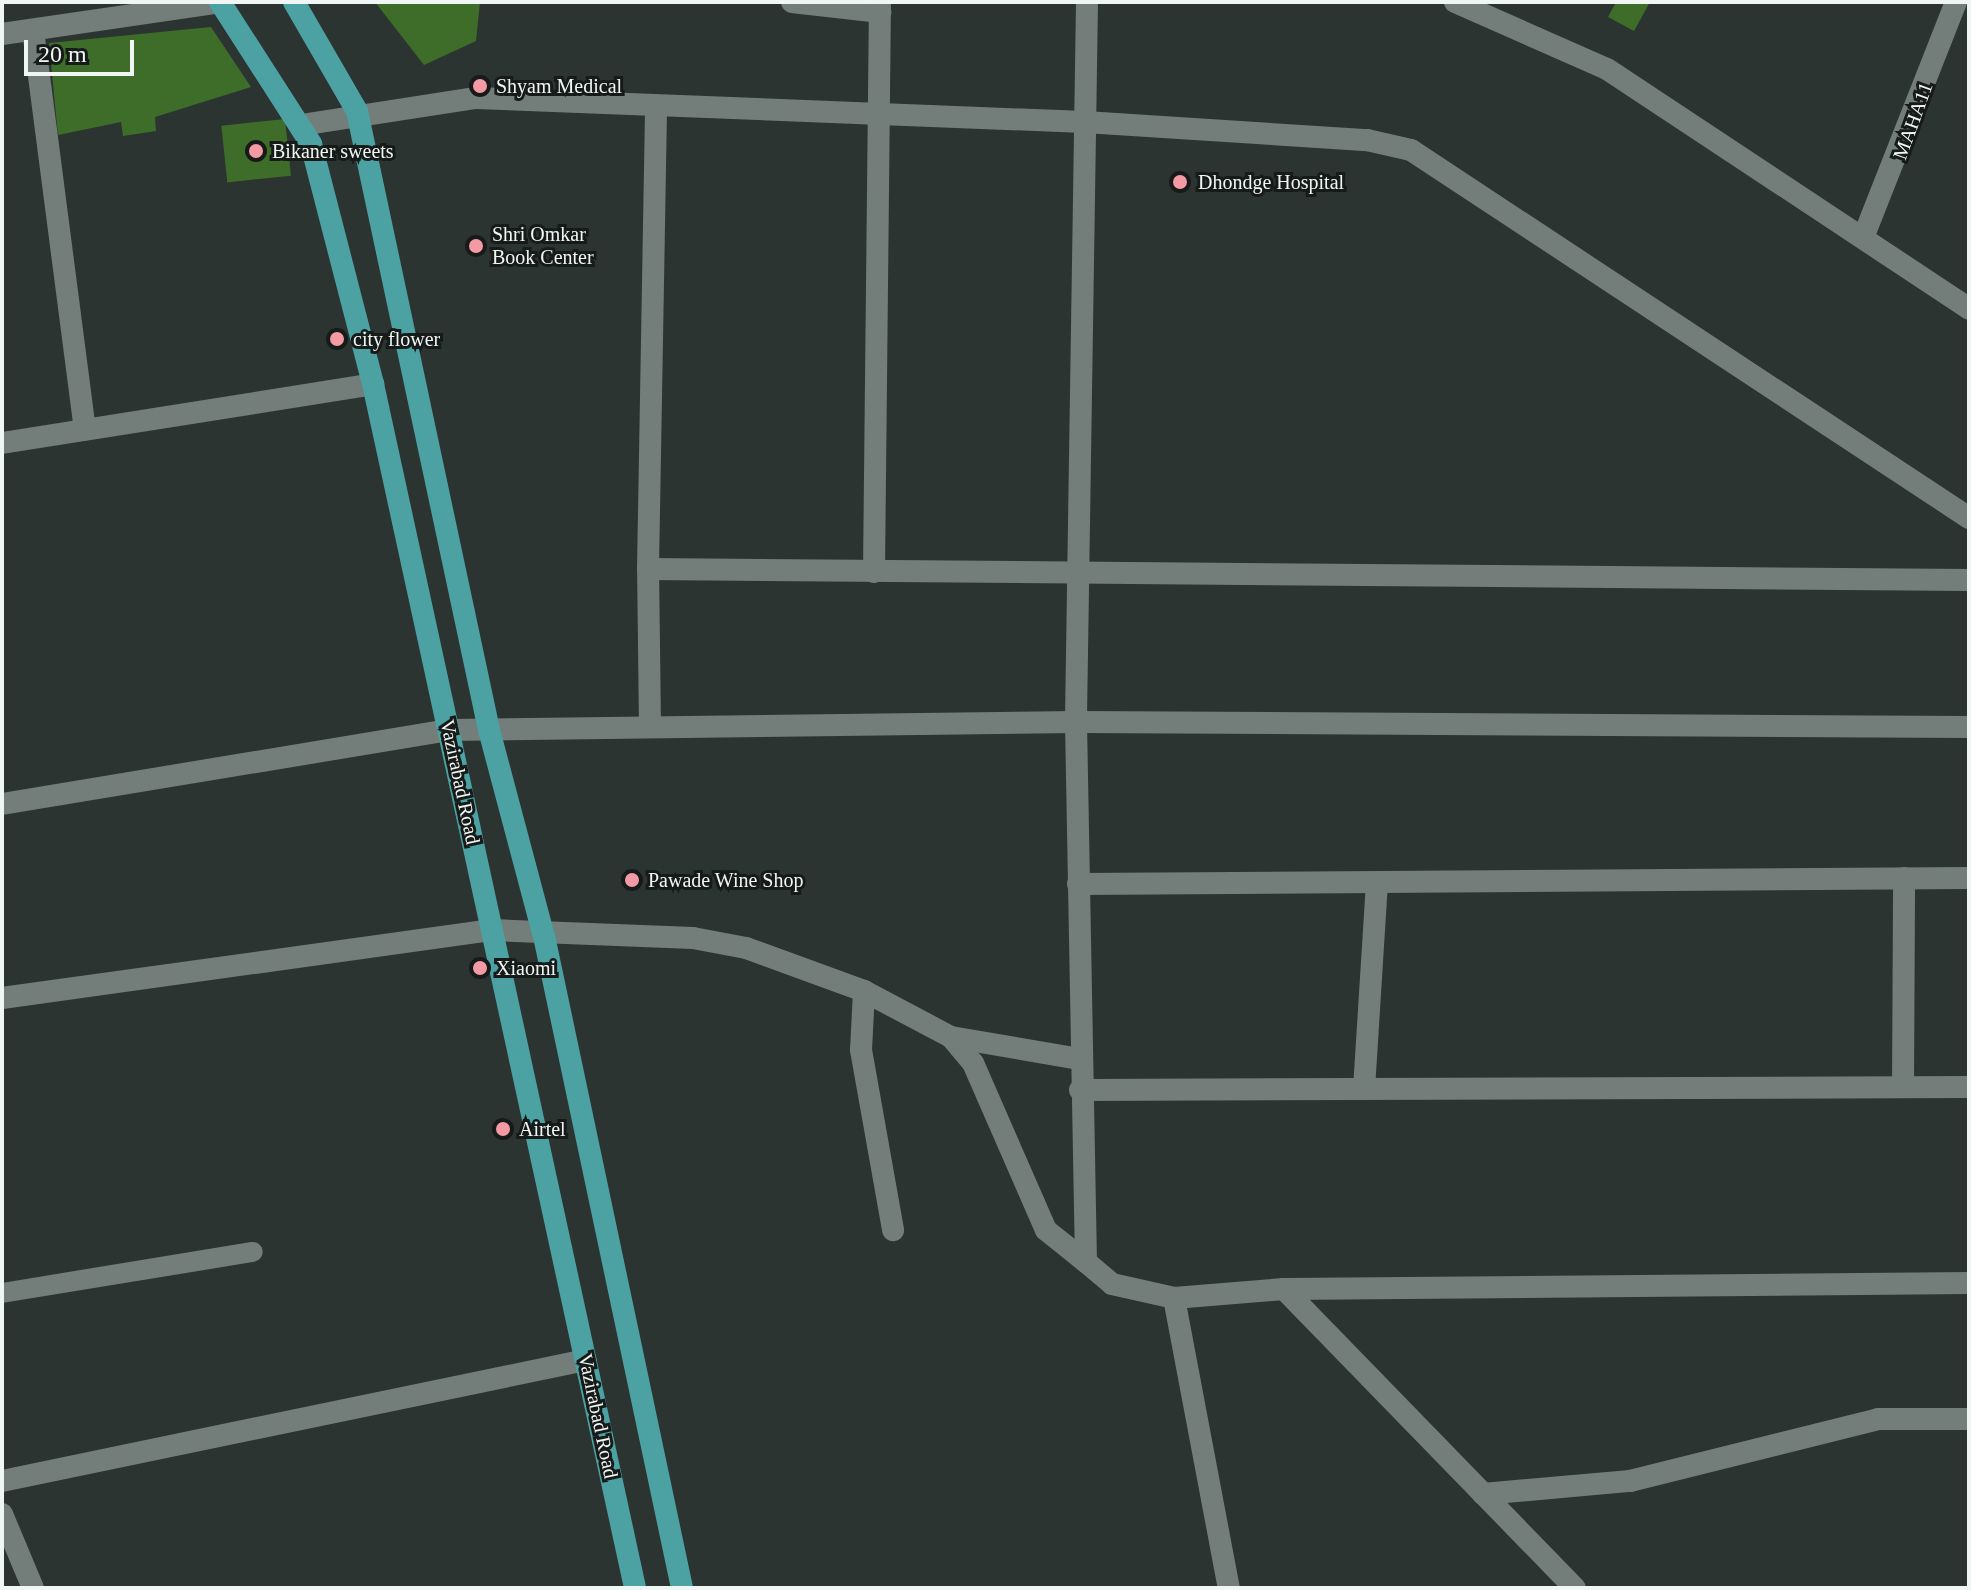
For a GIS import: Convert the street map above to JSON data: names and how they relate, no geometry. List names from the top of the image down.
{
  "streets": {
    "main road": ["Vazirabad Road"],
    "street": ["MAHA11"]
  },
  "places": [
    "Shyam Medical",
    "Bikaner sweets",
    "Dhondge Hospital",
    "Shri Omkar Book Center",
    "city flower",
    "Pawade Wine Shop",
    "Xiaomi",
    "Airtel"
  ],
  "scale_bar": "20 m"
}
